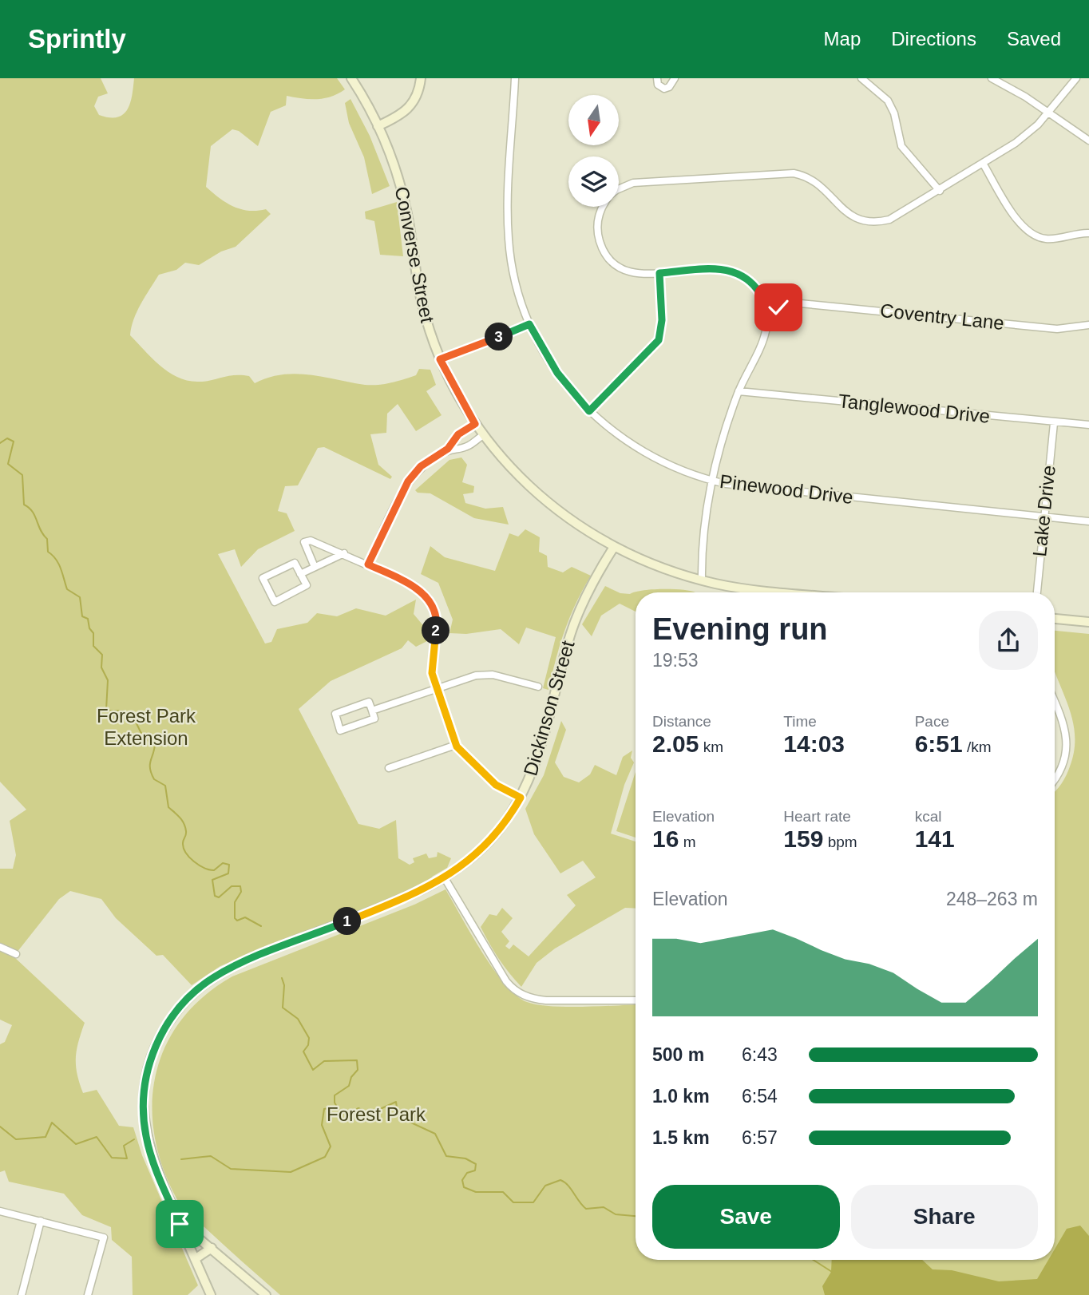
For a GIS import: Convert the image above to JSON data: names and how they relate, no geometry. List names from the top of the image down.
{
  "streets": {
    "main road": ["Converse Street", "Dickinson Street"],
    "street": [
      "Coventry Lane",
      "Tanglewood Drive",
      "Pinewood Drive",
      "Lake Drive"
    ]
  },
  "crossings": [
    ["Converse Street", "Dickinson Street"],
    ["Tanglewood Drive", "Lake Drive"],
    ["Pinewood Drive", "Lake Drive"]
  ],
  "parks": ["Forest Park Extension", "Forest Park"],
  "north": "bottom",
  "page": {
    "header": "Sprintly",
    "nav": ["Map", "Directions", "Saved"],
    "pins": ["3", "2", "1"],
    "heading": ["Evening run", "19:53"],
    "stats": [
      ["Distance", "2.05 km"],
      ["Time", "14:03"],
      ["Pace", "6:51 /km"],
      ["Elevation", "16 m"],
      ["Heart rate", "159 bpm"],
      ["kcal", "141"]
    ],
    "chart": ["Elevation", "248–263 m"],
    "list": [
      {
        "name": "500 m",
        "note": "6:43"
      },
      {
        "name": "1.0 km",
        "note": "6:54"
      },
      {
        "name": "1.5 km",
        "note": "6:57"
      }
    ],
    "buttons": ["Save", "Share"]
  }
}
